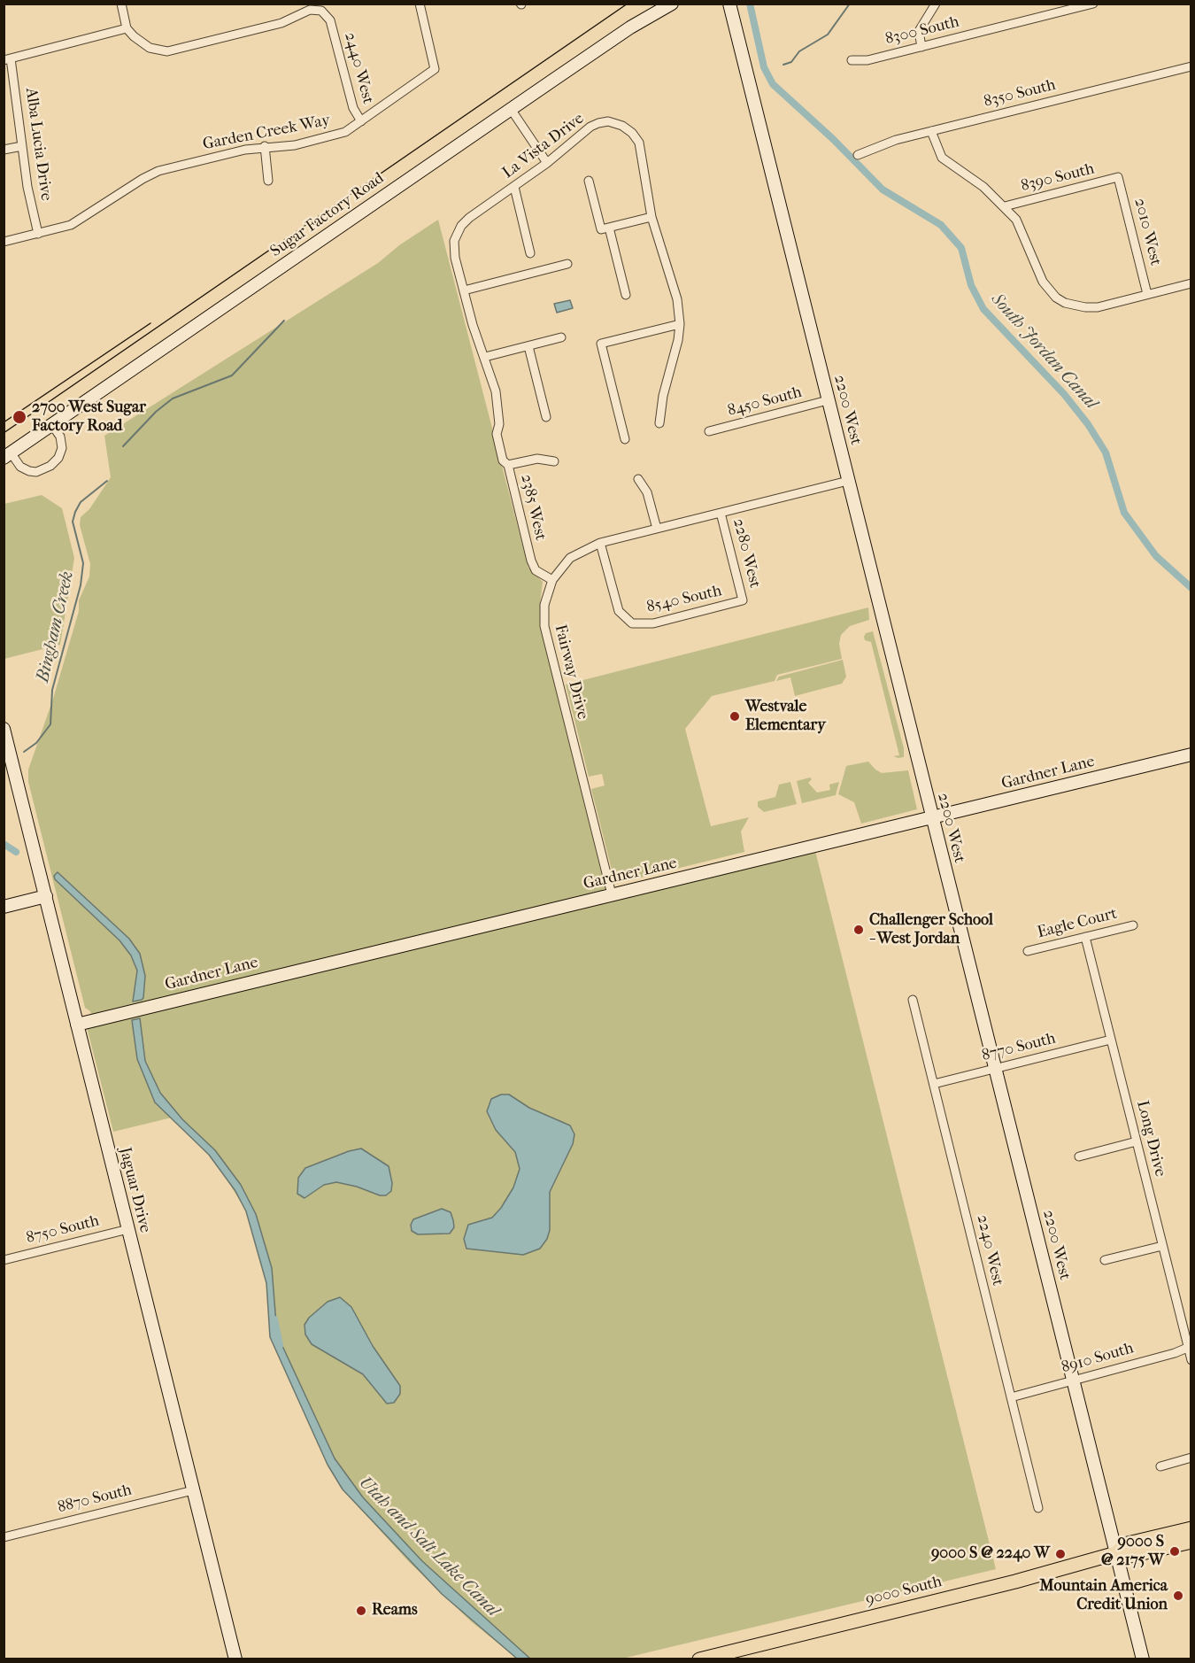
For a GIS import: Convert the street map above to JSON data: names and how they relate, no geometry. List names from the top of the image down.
{
  "streets": {
    "main road": ["9000 South"],
    "street": [
      "8300 South",
      "2440 West",
      "8350 South",
      "Garden Creek Way",
      "Alba Lucia Drive",
      "La Vista Drive",
      "8390 South",
      "Sugar Factory Road",
      "2010 West",
      "8450 South",
      "2200 West",
      "2385 West",
      "2280 West",
      "8540 South",
      "Fairway Drive",
      "Gardner Lane",
      "Eagle Court",
      "8770 South",
      "Long Drive",
      "Jaguar Drive",
      "8750 South",
      "2240 West",
      "8910 South",
      "8870 South"
    ]
  },
  "crossings": [
    ["2440 West", "Garden Creek Way"],
    ["Garden Creek Way", "Alba Lucia Drive"],
    ["La Vista Drive", "2385 West"],
    ["8390 South", "2010 West"],
    ["8450 South", "2200 West"],
    ["2200 West", "Fairway Drive"],
    ["2200 West", "Gardner Lane"],
    ["2200 West", "8770 South"],
    ["2200 West", "8910 South"],
    ["2200 West", "9000 South"],
    ["2385 West", "Fairway Drive"],
    ["2280 West", "8540 South"],
    ["2280 West", "Fairway Drive"],
    ["8540 South", "Fairway Drive"],
    ["Fairway Drive", "Gardner Lane"],
    ["Gardner Lane", "Jaguar Drive"],
    ["Eagle Court", "Long Drive"],
    ["8770 South", "Long Drive"],
    ["8770 South", "2240 West"],
    ["Long Drive", "8910 South"],
    ["Jaguar Drive", "8750 South"],
    ["Jaguar Drive", "8870 South"],
    ["2240 West", "8910 South"]
  ],
  "water": ["South Jordan Canal", "Bingham Creek", "Utah and Salt Lake Canal"],
  "places": [
    "2700 West Sugar Factory Road",
    "Westvale Elementary",
    "Challenger School - West Jordan",
    "9000 S @ 2175 W",
    "9000 S @ 2240 W",
    "Mountain America Credit Union",
    "Reams"
  ]
}
